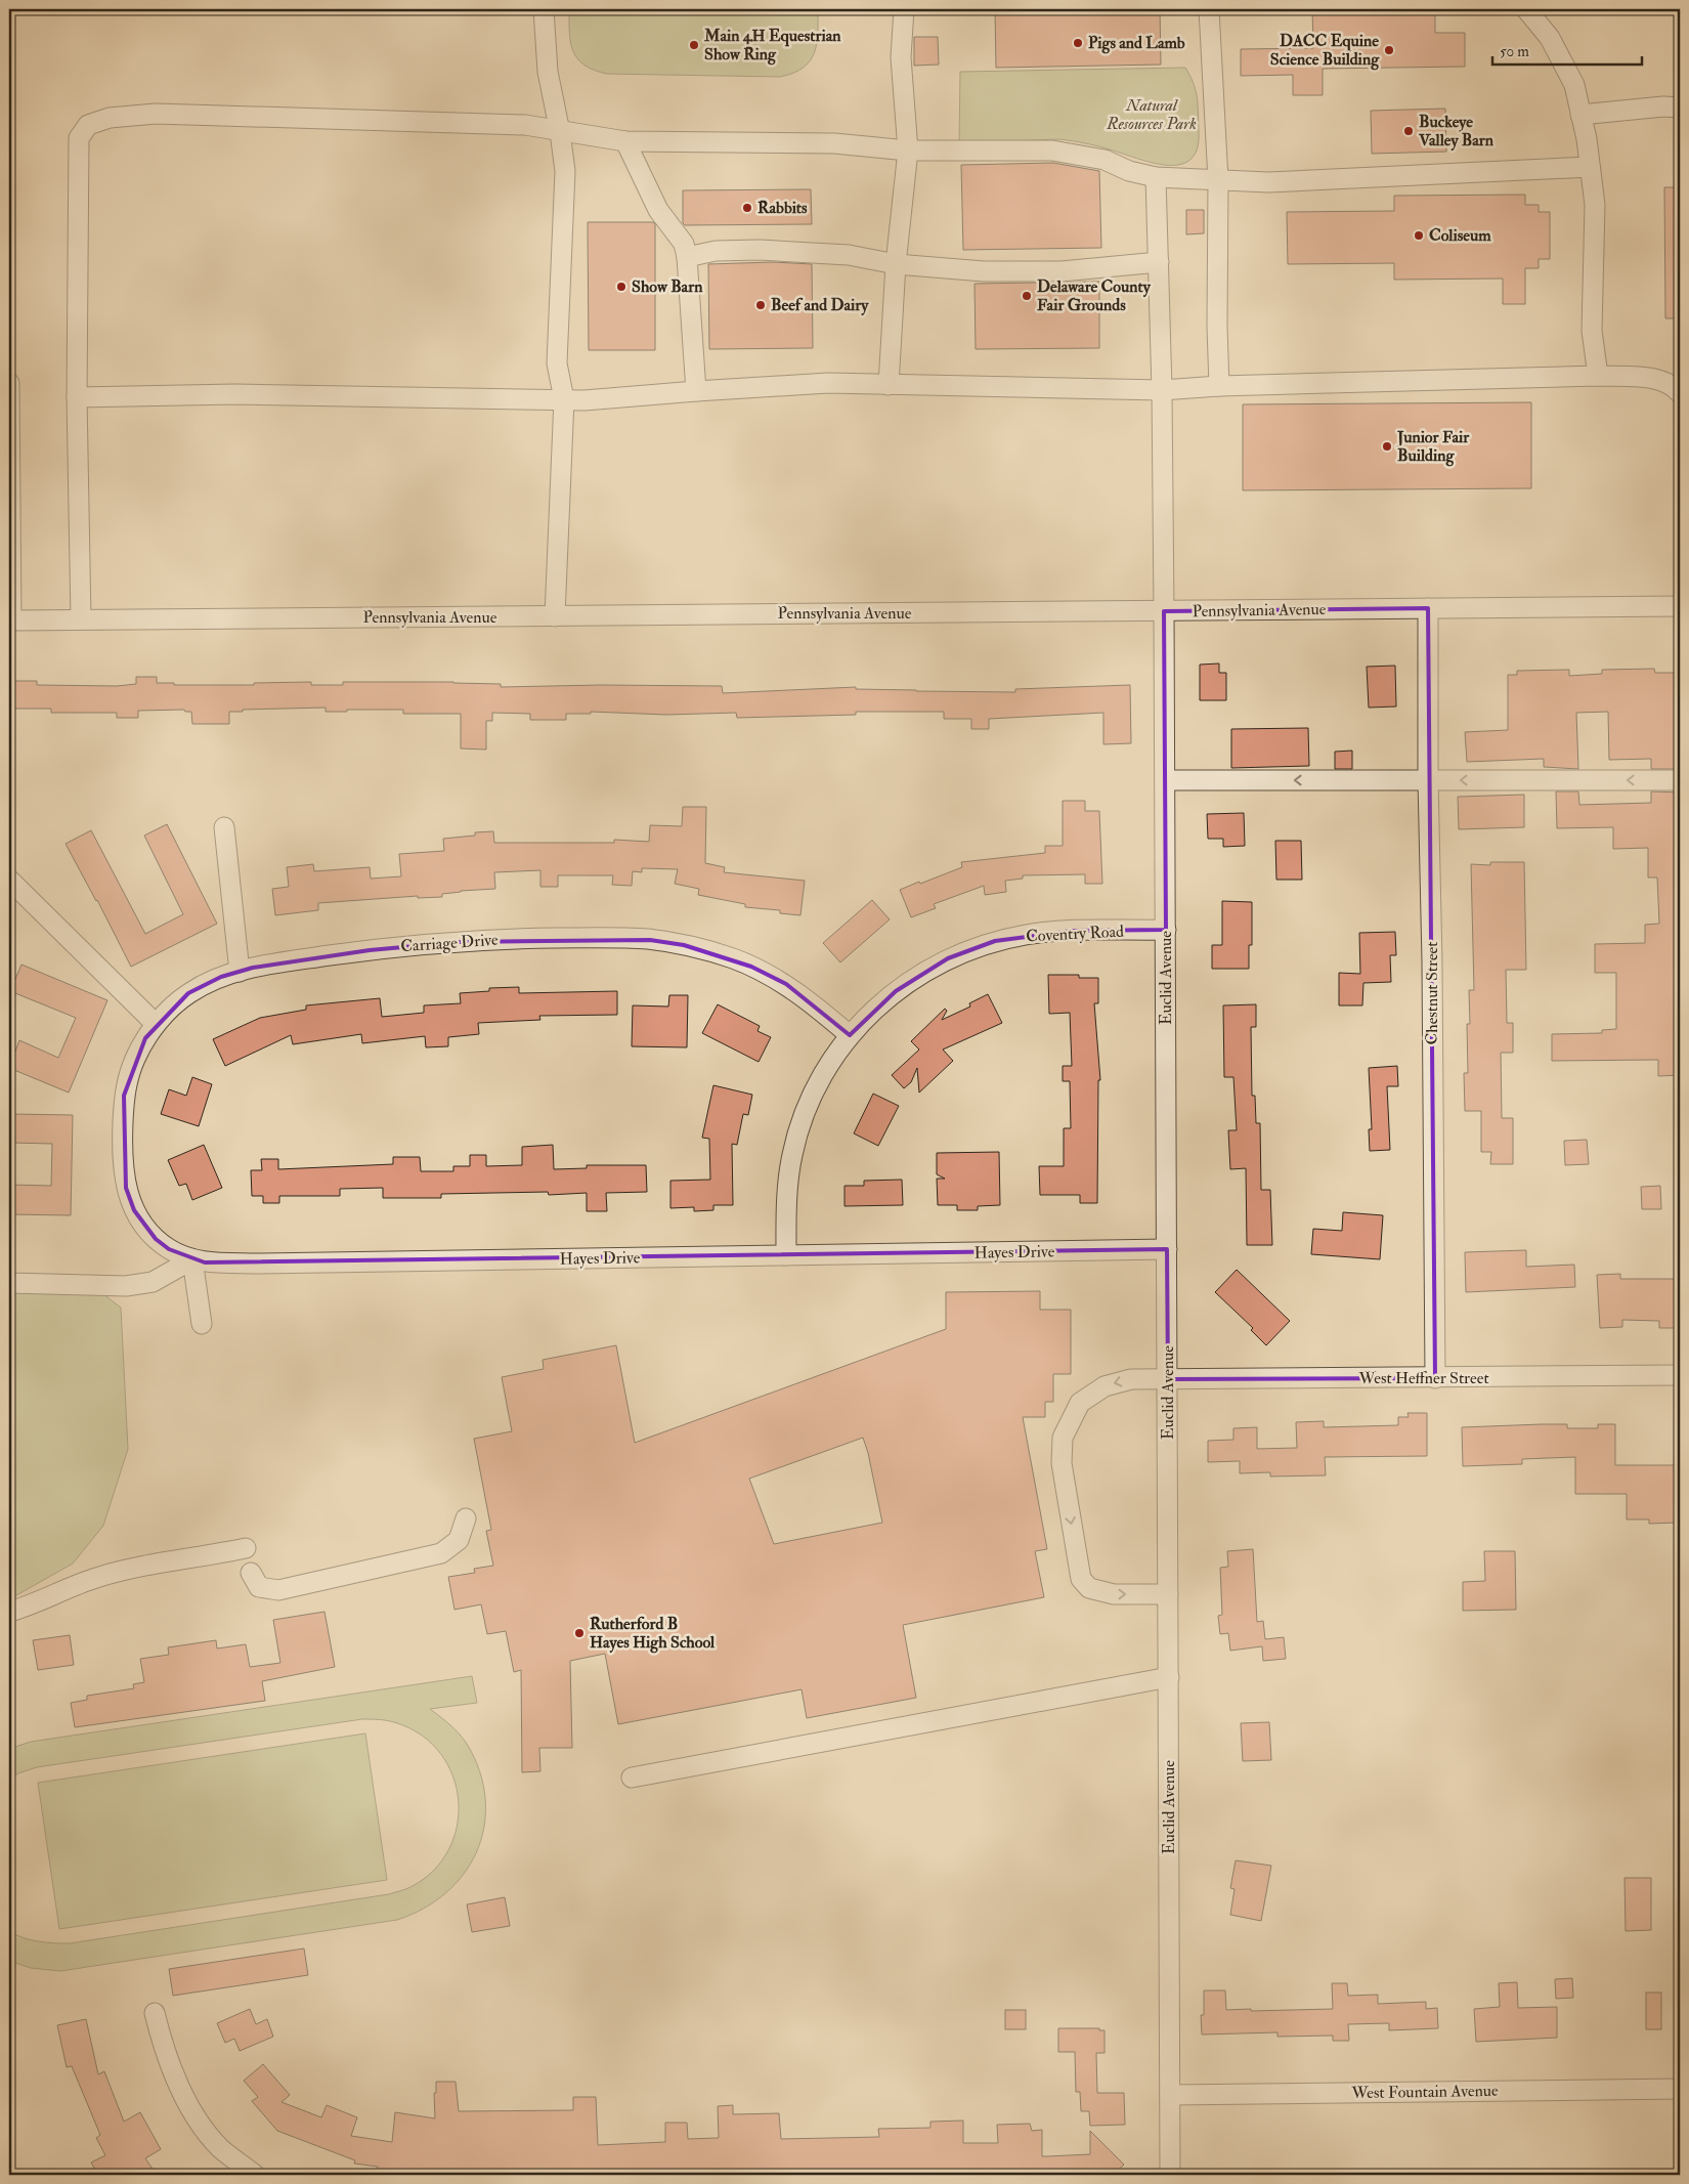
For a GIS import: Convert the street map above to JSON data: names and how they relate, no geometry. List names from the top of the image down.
{
  "streets": {
    "street": [
      "Pennsylvania Avenue",
      "Coventry Road",
      "Carriage Drive",
      "Euclid Avenue",
      "Chestnut Street",
      "Hayes Drive",
      "West Heffner Street",
      "West Fountain Avenue"
    ]
  },
  "crossings": [
    ["Pennsylvania Avenue", "Euclid Avenue"],
    ["Pennsylvania Avenue", "Chestnut Street"],
    ["Coventry Road", "Carriage Drive"],
    ["Coventry Road", "Euclid Avenue"],
    ["Coventry Road", "Hayes Drive"],
    ["Carriage Drive", "Hayes Drive"],
    ["Euclid Avenue", "Hayes Drive"],
    ["Euclid Avenue", "West Heffner Street"],
    ["Euclid Avenue", "West Fountain Avenue"],
    ["Chestnut Street", "West Heffner Street"]
  ],
  "parks": ["Natural Resources Park"],
  "places": [
    "Pigs and Lamb",
    "Main 4H Equestrian Show Ring",
    "DACC Equine Science Building",
    "Buckeye Valley Barn",
    "Rabbits",
    "Coliseum",
    "Show Barn",
    "Delaware County Fair Grounds",
    "Beef and Dairy",
    "Junior Fair Building",
    "Rutherford B Hayes High School"
  ],
  "scale_bar": "50 m"
}
